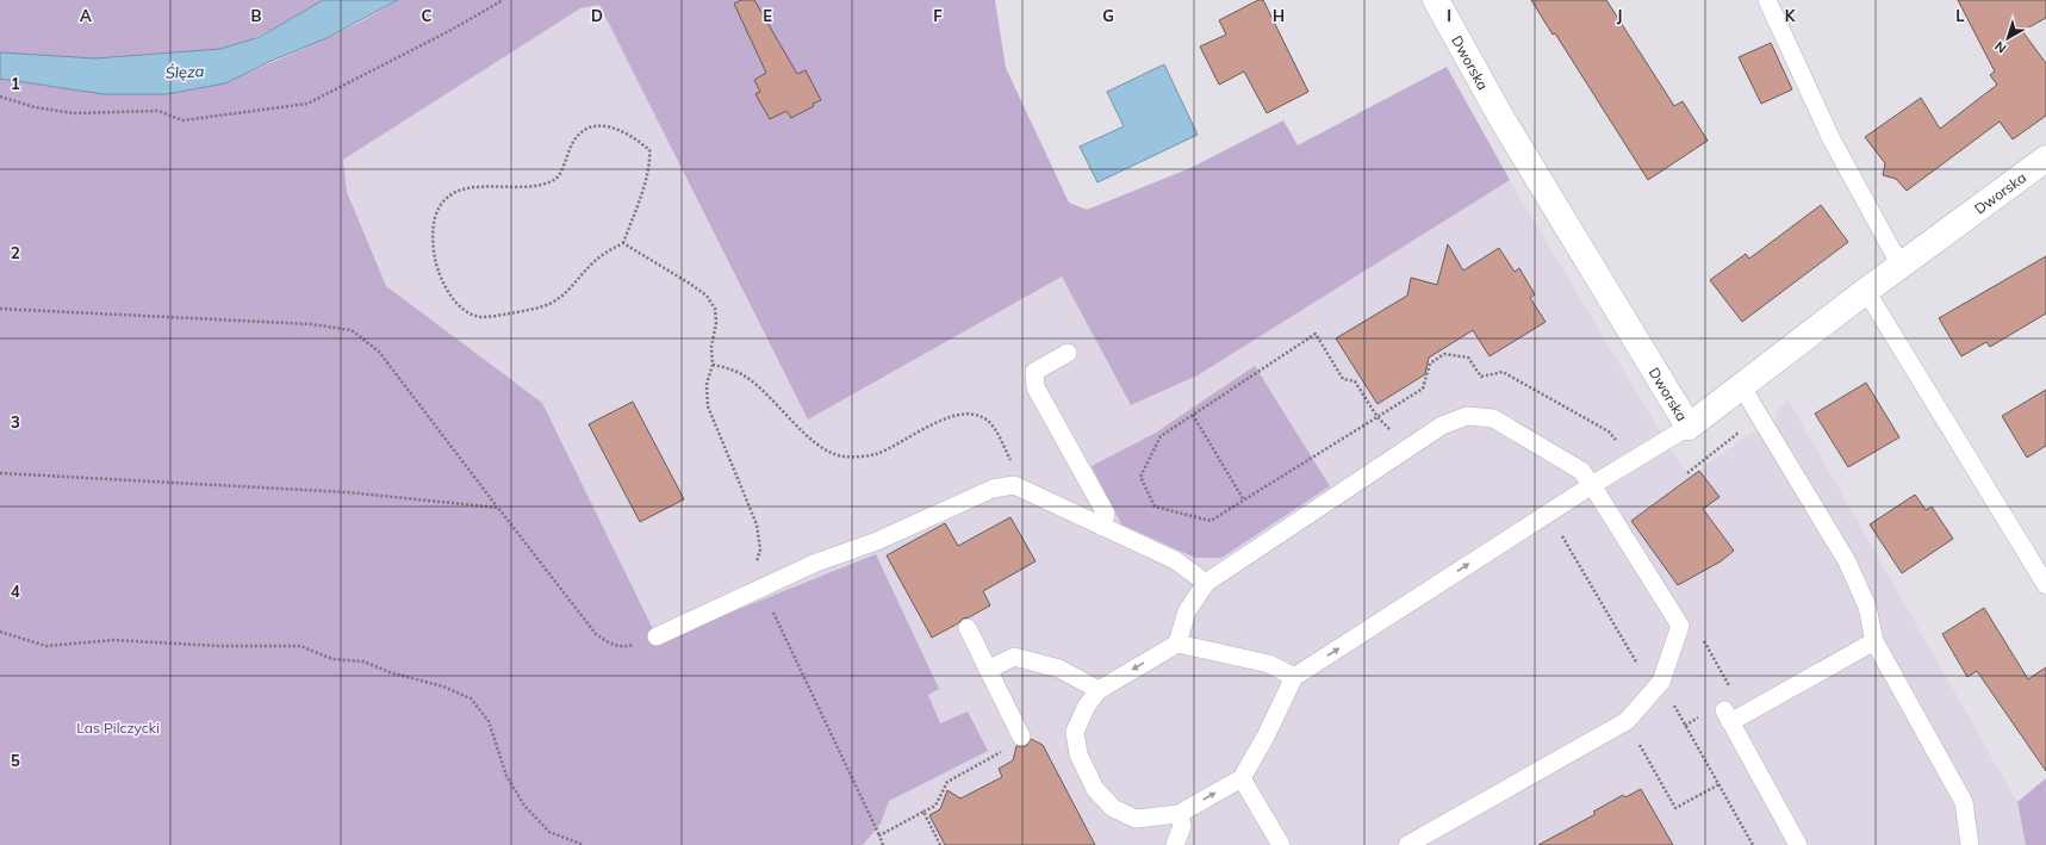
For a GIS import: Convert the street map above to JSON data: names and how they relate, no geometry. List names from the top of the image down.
{
  "streets": {
    "street": ["Dworska"]
  },
  "water": ["Ślęza"],
  "parks": ["Las Pilczycki"],
  "north": "bottom left",
  "grid": {
    "columns": [
      "A",
      "B",
      "C",
      "D",
      "E",
      "F",
      "G",
      "H",
      "I",
      "J",
      "K",
      "L"
    ],
    "rows": [
      "1",
      "2",
      "3",
      "4",
      "5"
    ]
  }
}
